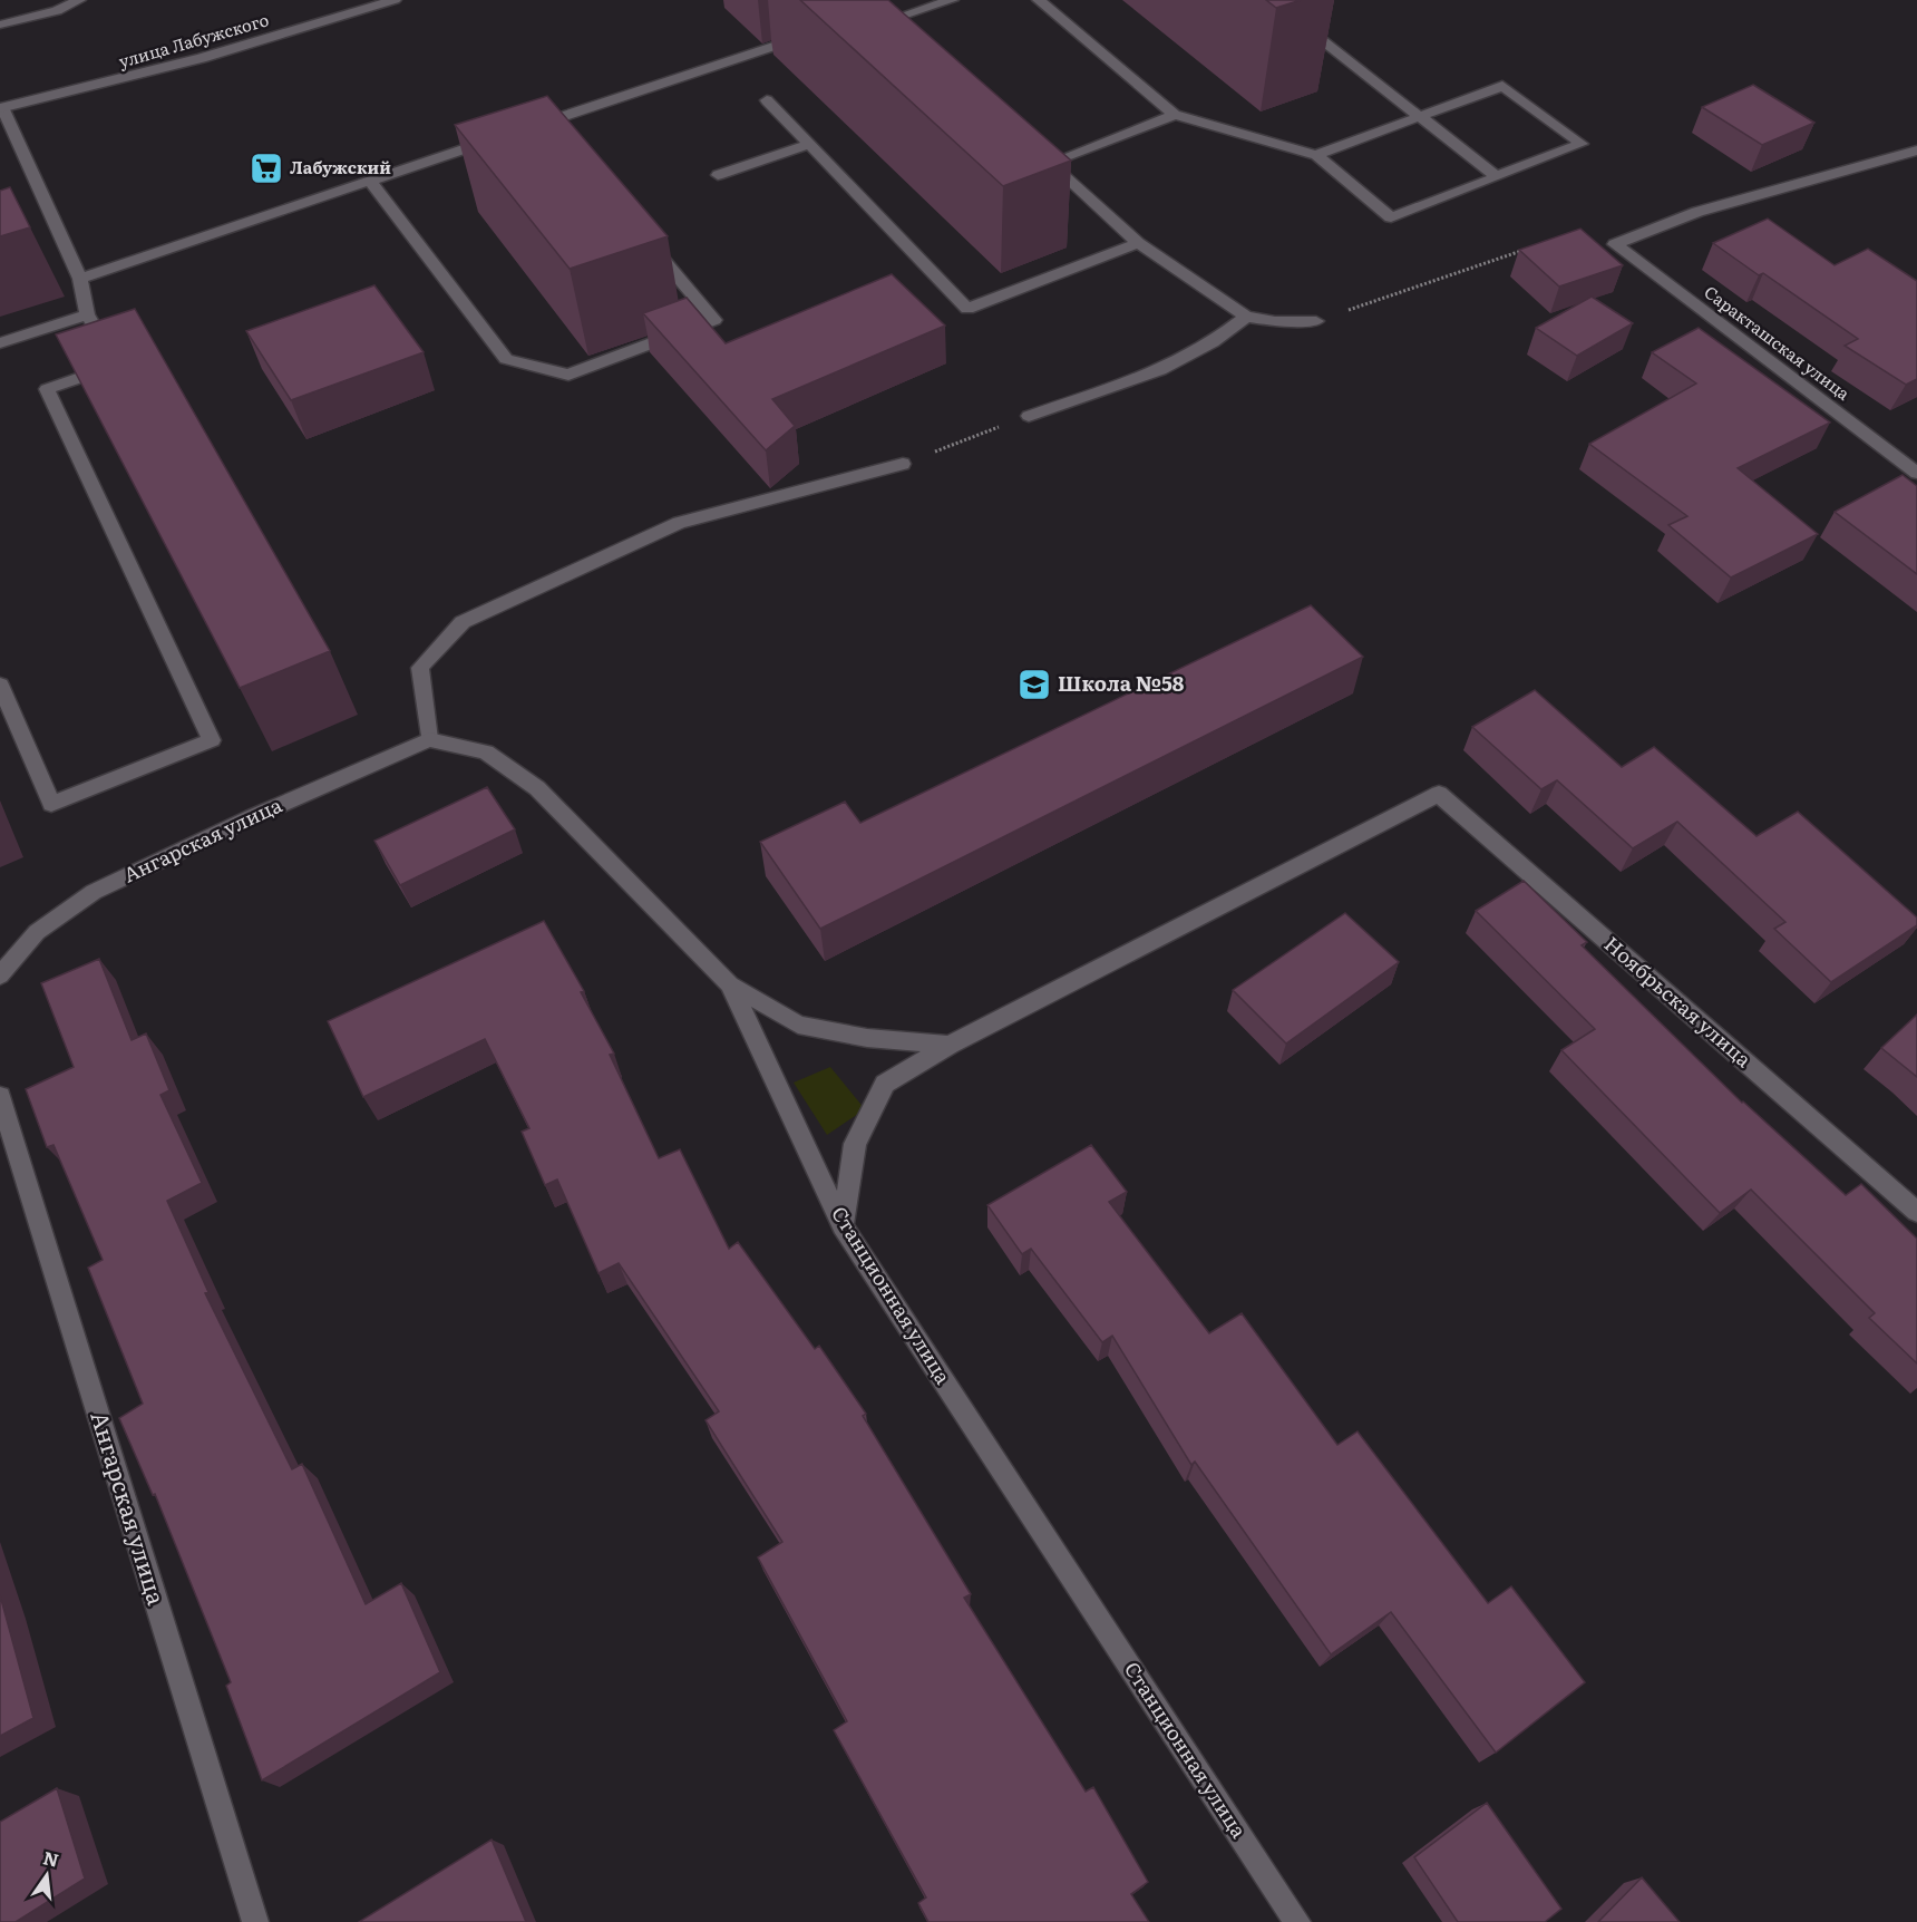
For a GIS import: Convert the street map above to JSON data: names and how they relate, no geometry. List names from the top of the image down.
{
  "streets": {
    "street": [
      "улица Лабужского",
      "Саракташская улица",
      "Ангарская улица",
      "Ноябрьская улица",
      "Станционная улица"
    ]
  },
  "crossings": [
    ["Ангарская улица", "Станционная улица"]
  ],
  "places": {
    "supermarket": ["Лабужский"],
    "school or university": ["Школа №58"]
  },
  "north": "top"
}
